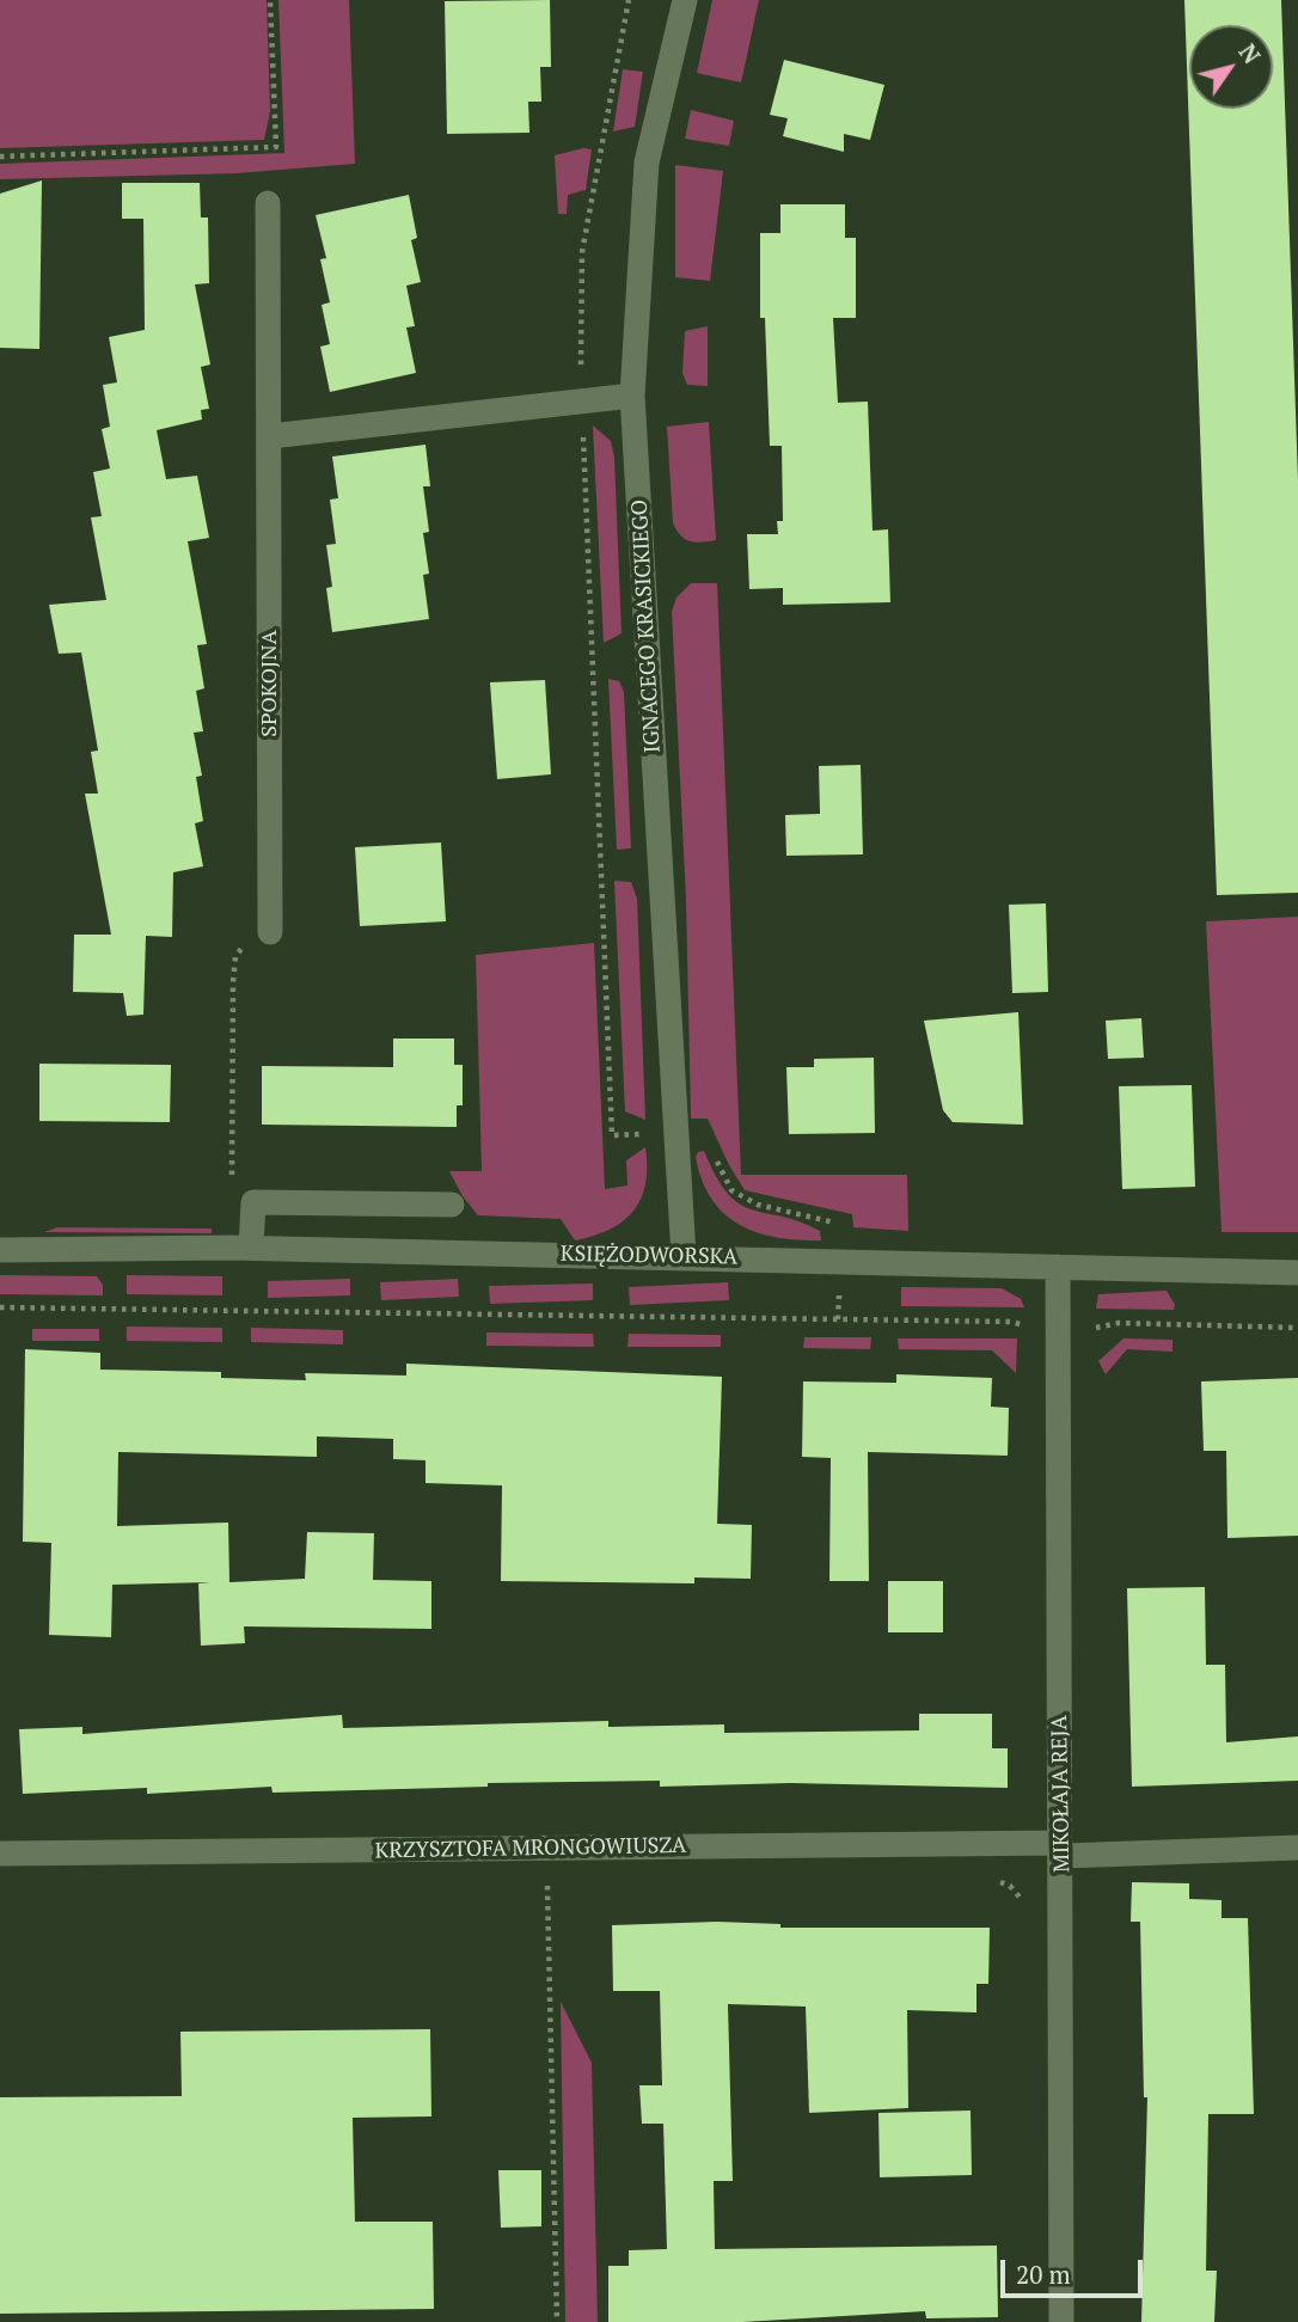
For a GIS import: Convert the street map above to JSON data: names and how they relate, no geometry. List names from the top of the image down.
{
  "streets": {
    "street": [
      "IGNACEGO KRASICKIEGO",
      "SPOKOJNA",
      "KSIĘŻODWORSKA",
      "MIKOŁAJA REJA",
      "KRZYSZTOFA MRONGOWIUSZA"
    ]
  },
  "crossings": [
    ["IGNACEGO KRASICKIEGO", "KSIĘŻODWORSKA"],
    ["KSIĘŻODWORSKA", "MIKOŁAJA REJA"],
    ["MIKOŁAJA REJA", "KRZYSZTOFA MRONGOWIUSZA"]
  ],
  "scale_bar": "20 m",
  "north": "top right"
}
